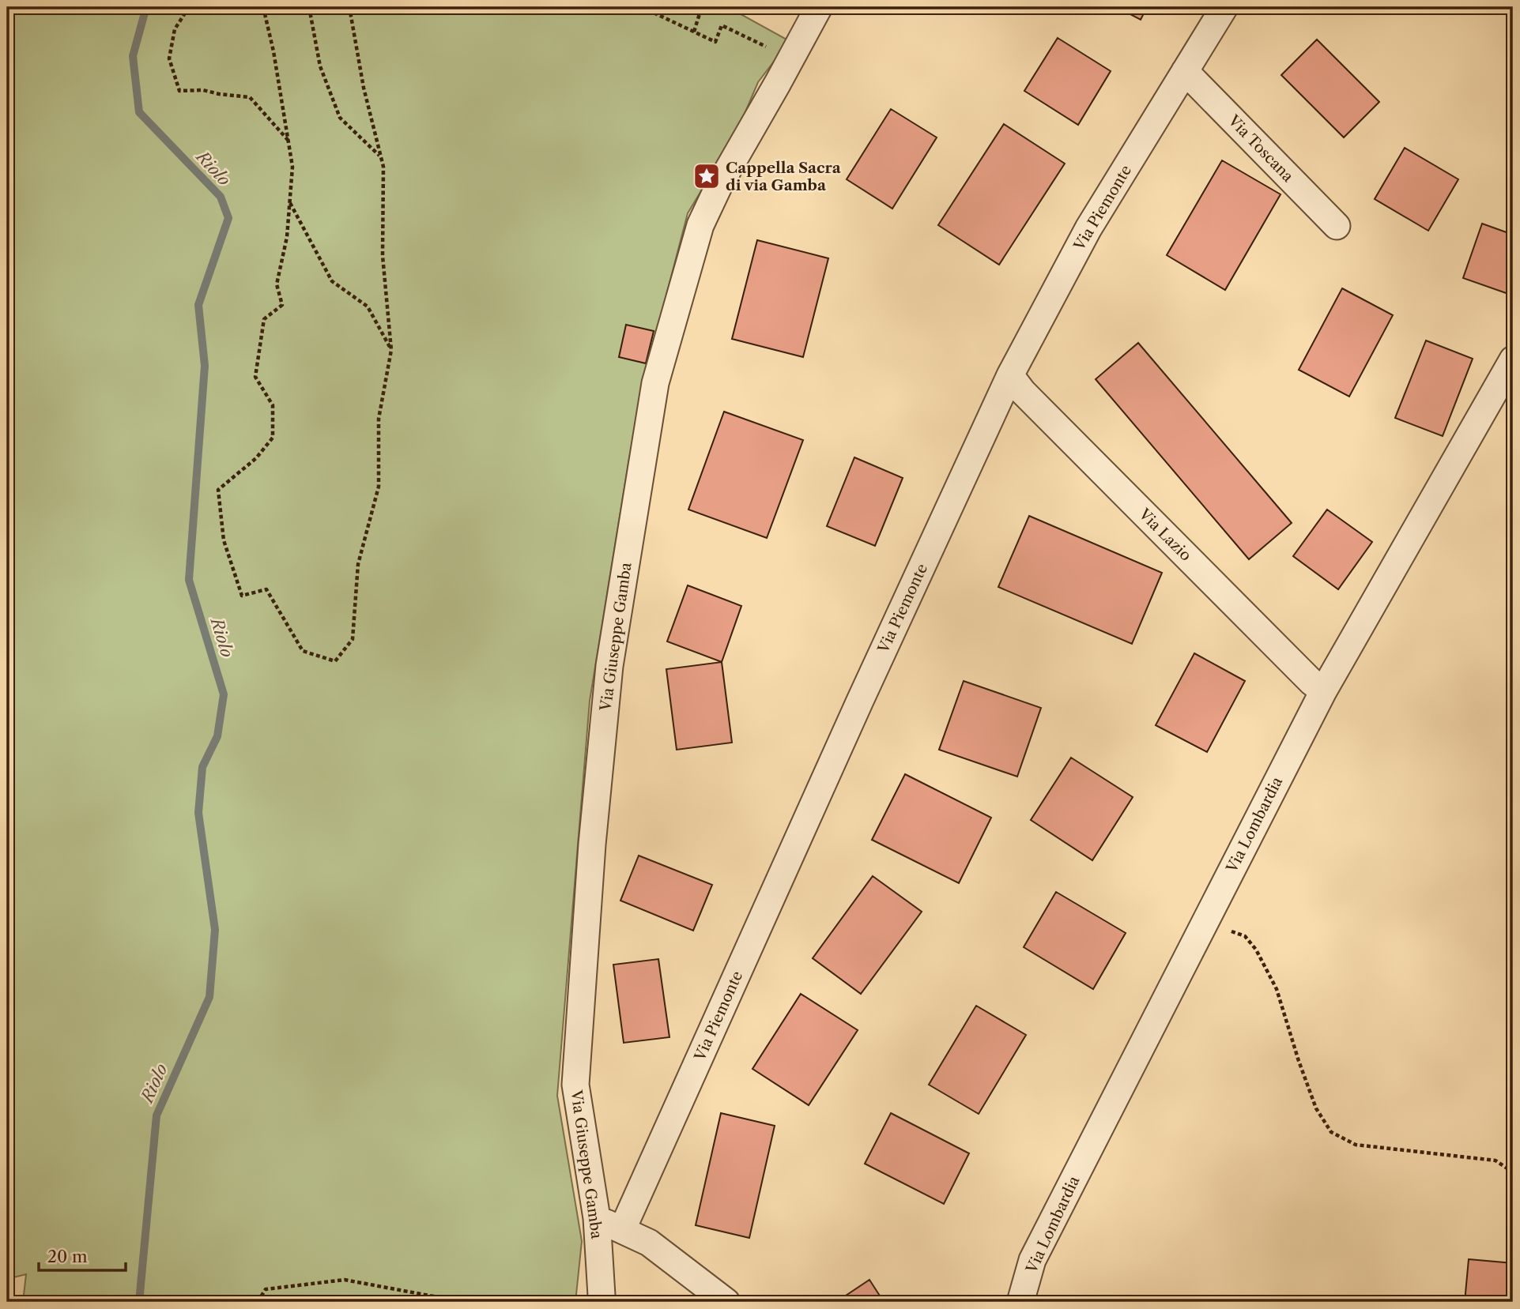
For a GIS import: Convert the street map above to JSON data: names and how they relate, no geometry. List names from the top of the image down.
{
  "streets": {
    "street": [
      "Via Toscana",
      "Via Piemonte",
      "Via Lazio",
      "Via Giuseppe Gamba",
      "Via Lombardia"
    ]
  },
  "crossings": [
    ["Via Toscana", "Via Piemonte"],
    ["Via Piemonte", "Via Lazio"],
    ["Via Lazio", "Via Lombardia"]
  ],
  "water": ["Riolo"],
  "places": {
    "place": ["Cappella Sacra di via Gamba"]
  },
  "scale_bar": "20 m"
}
